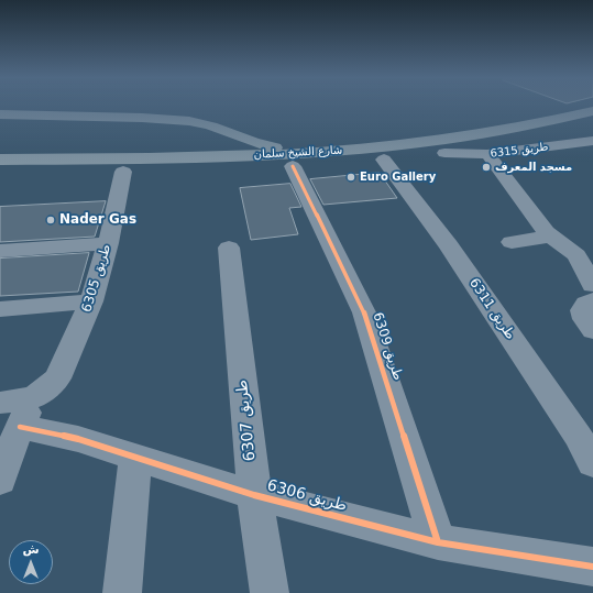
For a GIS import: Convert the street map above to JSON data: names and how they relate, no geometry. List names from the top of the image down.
{
  "streets": {
    "main road": ["شارع الشيخ سلمان"],
    "street": [
      "طريق 6315",
      "طريق 6305",
      "طريق 6311",
      "طريق 6309",
      "طريق 6307",
      "طريق 6306"
    ]
  },
  "crossings": [
    ["طريق 6315", "شارع الشيخ سلمان"],
    ["شارع الشيخ سلمان", "طريق 6305"],
    ["شارع الشيخ سلمان", "طريق 6311"],
    ["شارع الشيخ سلمان", "طريق 6309"],
    ["طريق 6305", "طريق 6306"],
    ["طريق 6309", "طريق 6306"],
    ["طريق 6307", "طريق 6306"]
  ],
  "places": ["مسجد المعرف", "Euro Gallery", "Nader Gas"],
  "north": "top"
}
